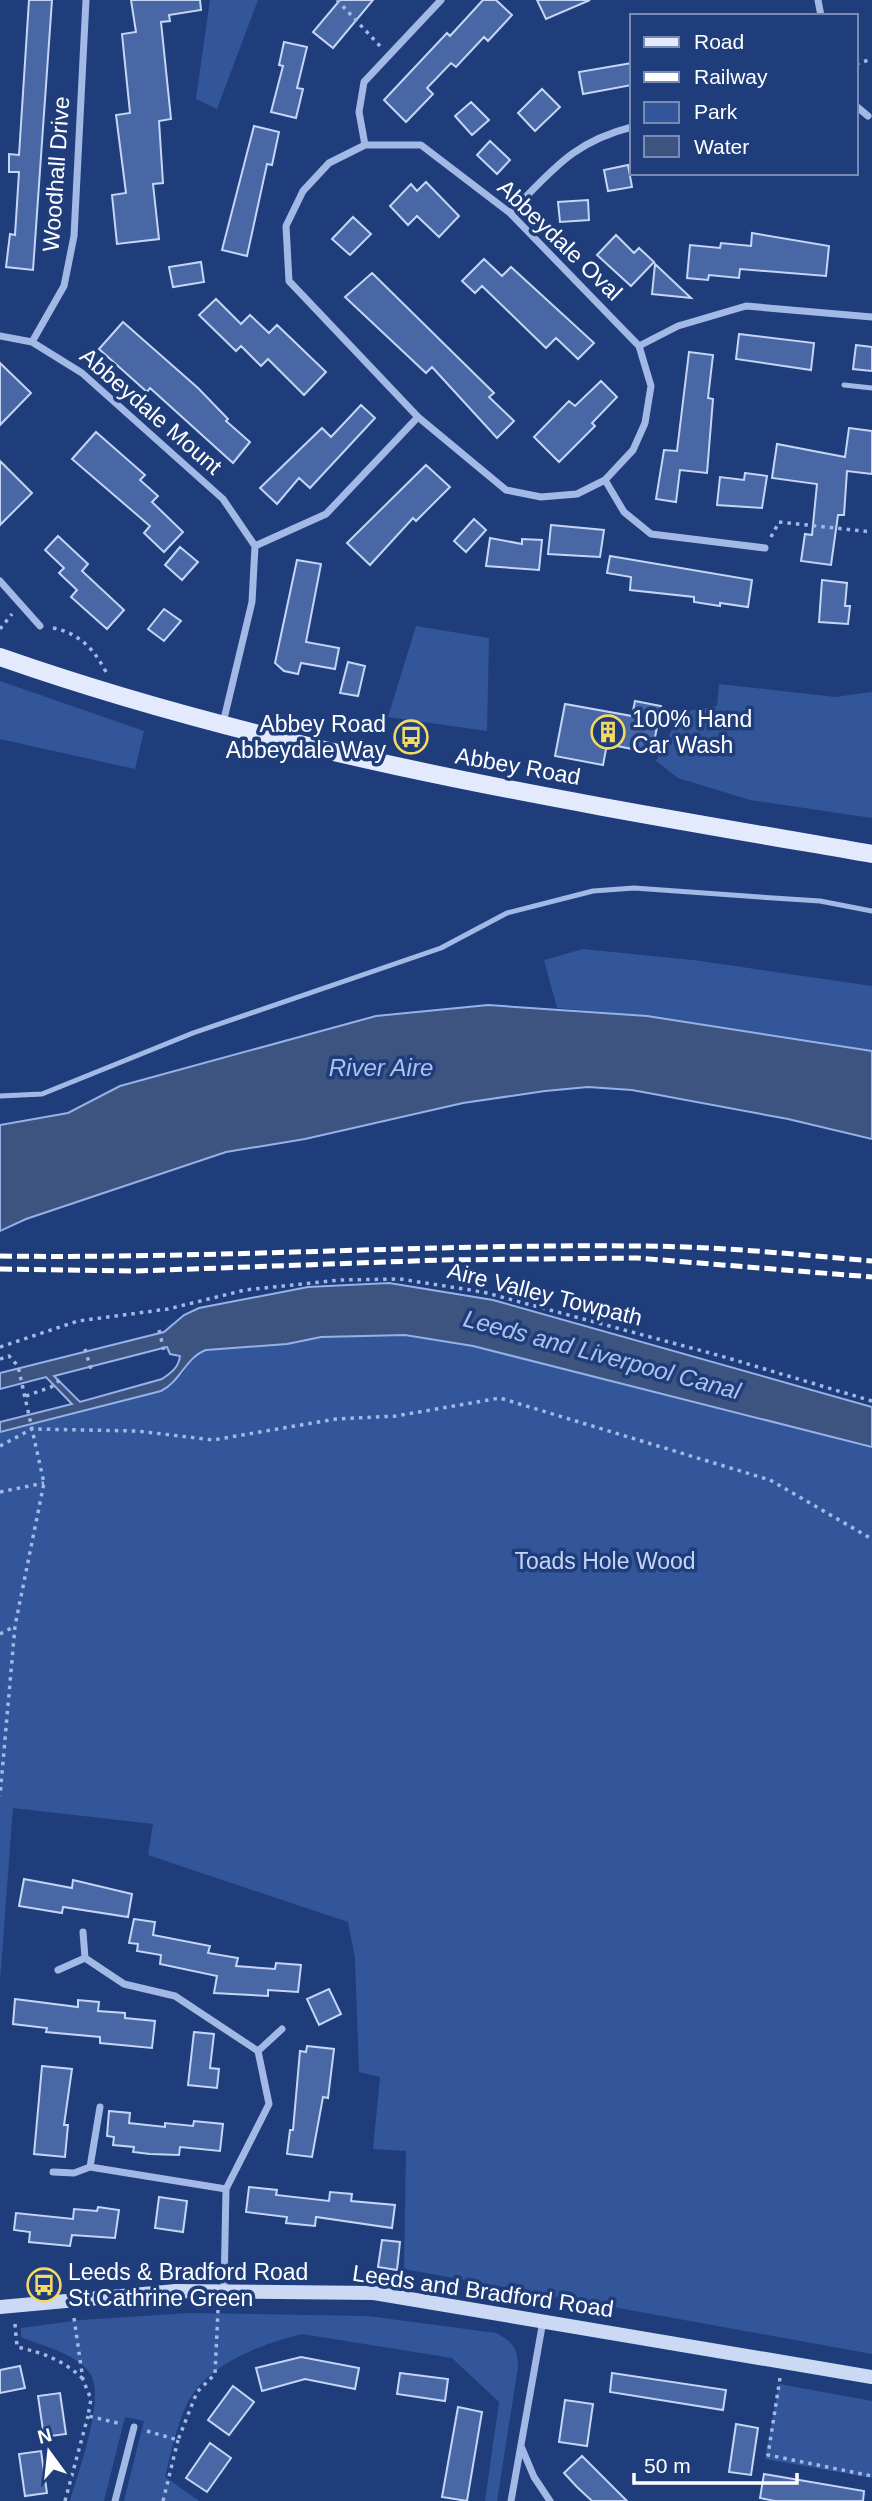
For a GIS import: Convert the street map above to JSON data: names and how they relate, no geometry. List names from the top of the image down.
{
  "streets": {
    "main road": ["Abbey Road", "Leeds and Bradford Road"],
    "street": ["Woodhall Drive", "Abbeydale Oval", "Abbeydale Mount"],
    "path": ["Aire Valley Towpath"]
  },
  "crossings": [
    ["Woodhall Drive", "Abbeydale Mount"]
  ],
  "water": ["River Aire", "Leeds and Liverpool Canal"],
  "parks": ["Toads Hole Wood"],
  "places": {
    "building": ["100% Hand Car Wash"],
    "bus stop": ["Abbey Road Abbeydale Way", "Leeds & Bradford Road St Cathrine Green"]
  },
  "legend": [
    "Road",
    "Railway",
    "Park",
    "Water"
  ],
  "scale_bar": "50 m",
  "north": "top"
}
